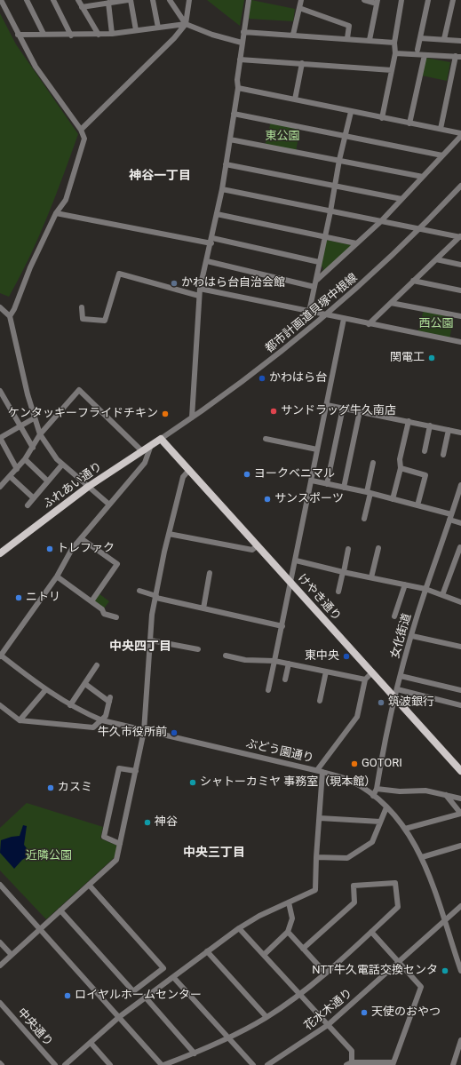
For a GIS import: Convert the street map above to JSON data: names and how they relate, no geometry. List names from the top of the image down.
{
  "streets": {
    "main road": ["ふれあい通り", "けやき通り"],
    "street": [
      "都市計画道貝塚中根線",
      "女化街道",
      "ぶどう園通り",
      "花水木通り",
      "中央通り"
    ]
  },
  "crossings": [
    ["都市計画道貝塚中根線", "ふれあい通り"],
    ["都市計画道貝塚中根線", "けやき通り"],
    ["ふれあい通り", "けやき通り"],
    ["けやき通り", "女化街道"],
    ["女化街道", "ぶどう園通り"],
    ["ぶどう園通り", "花水木通り"]
  ],
  "districts": ["神谷一丁目", "中央四丁目", "中央三丁目"],
  "parks": ["東公園", "西公園", "近隣公園"],
  "places": [
    "かわはら台自治会館",
    "関電工",
    "かわはら台",
    "サンドラッグ牛久南店",
    "ケンタッキーフライドチキン",
    "ヨークベニマル",
    "サンスポーツ",
    "トレファク",
    "ニトリ",
    "東中央",
    "筑波銀行",
    "牛久市役所前",
    "GOTORI",
    "シャトーカミヤ 事務室（現本館）",
    "カスミ",
    "神谷",
    "NTT牛久電話交換センタ",
    "ロイヤルホームセンター",
    "天使のおやつ"
  ]
}
